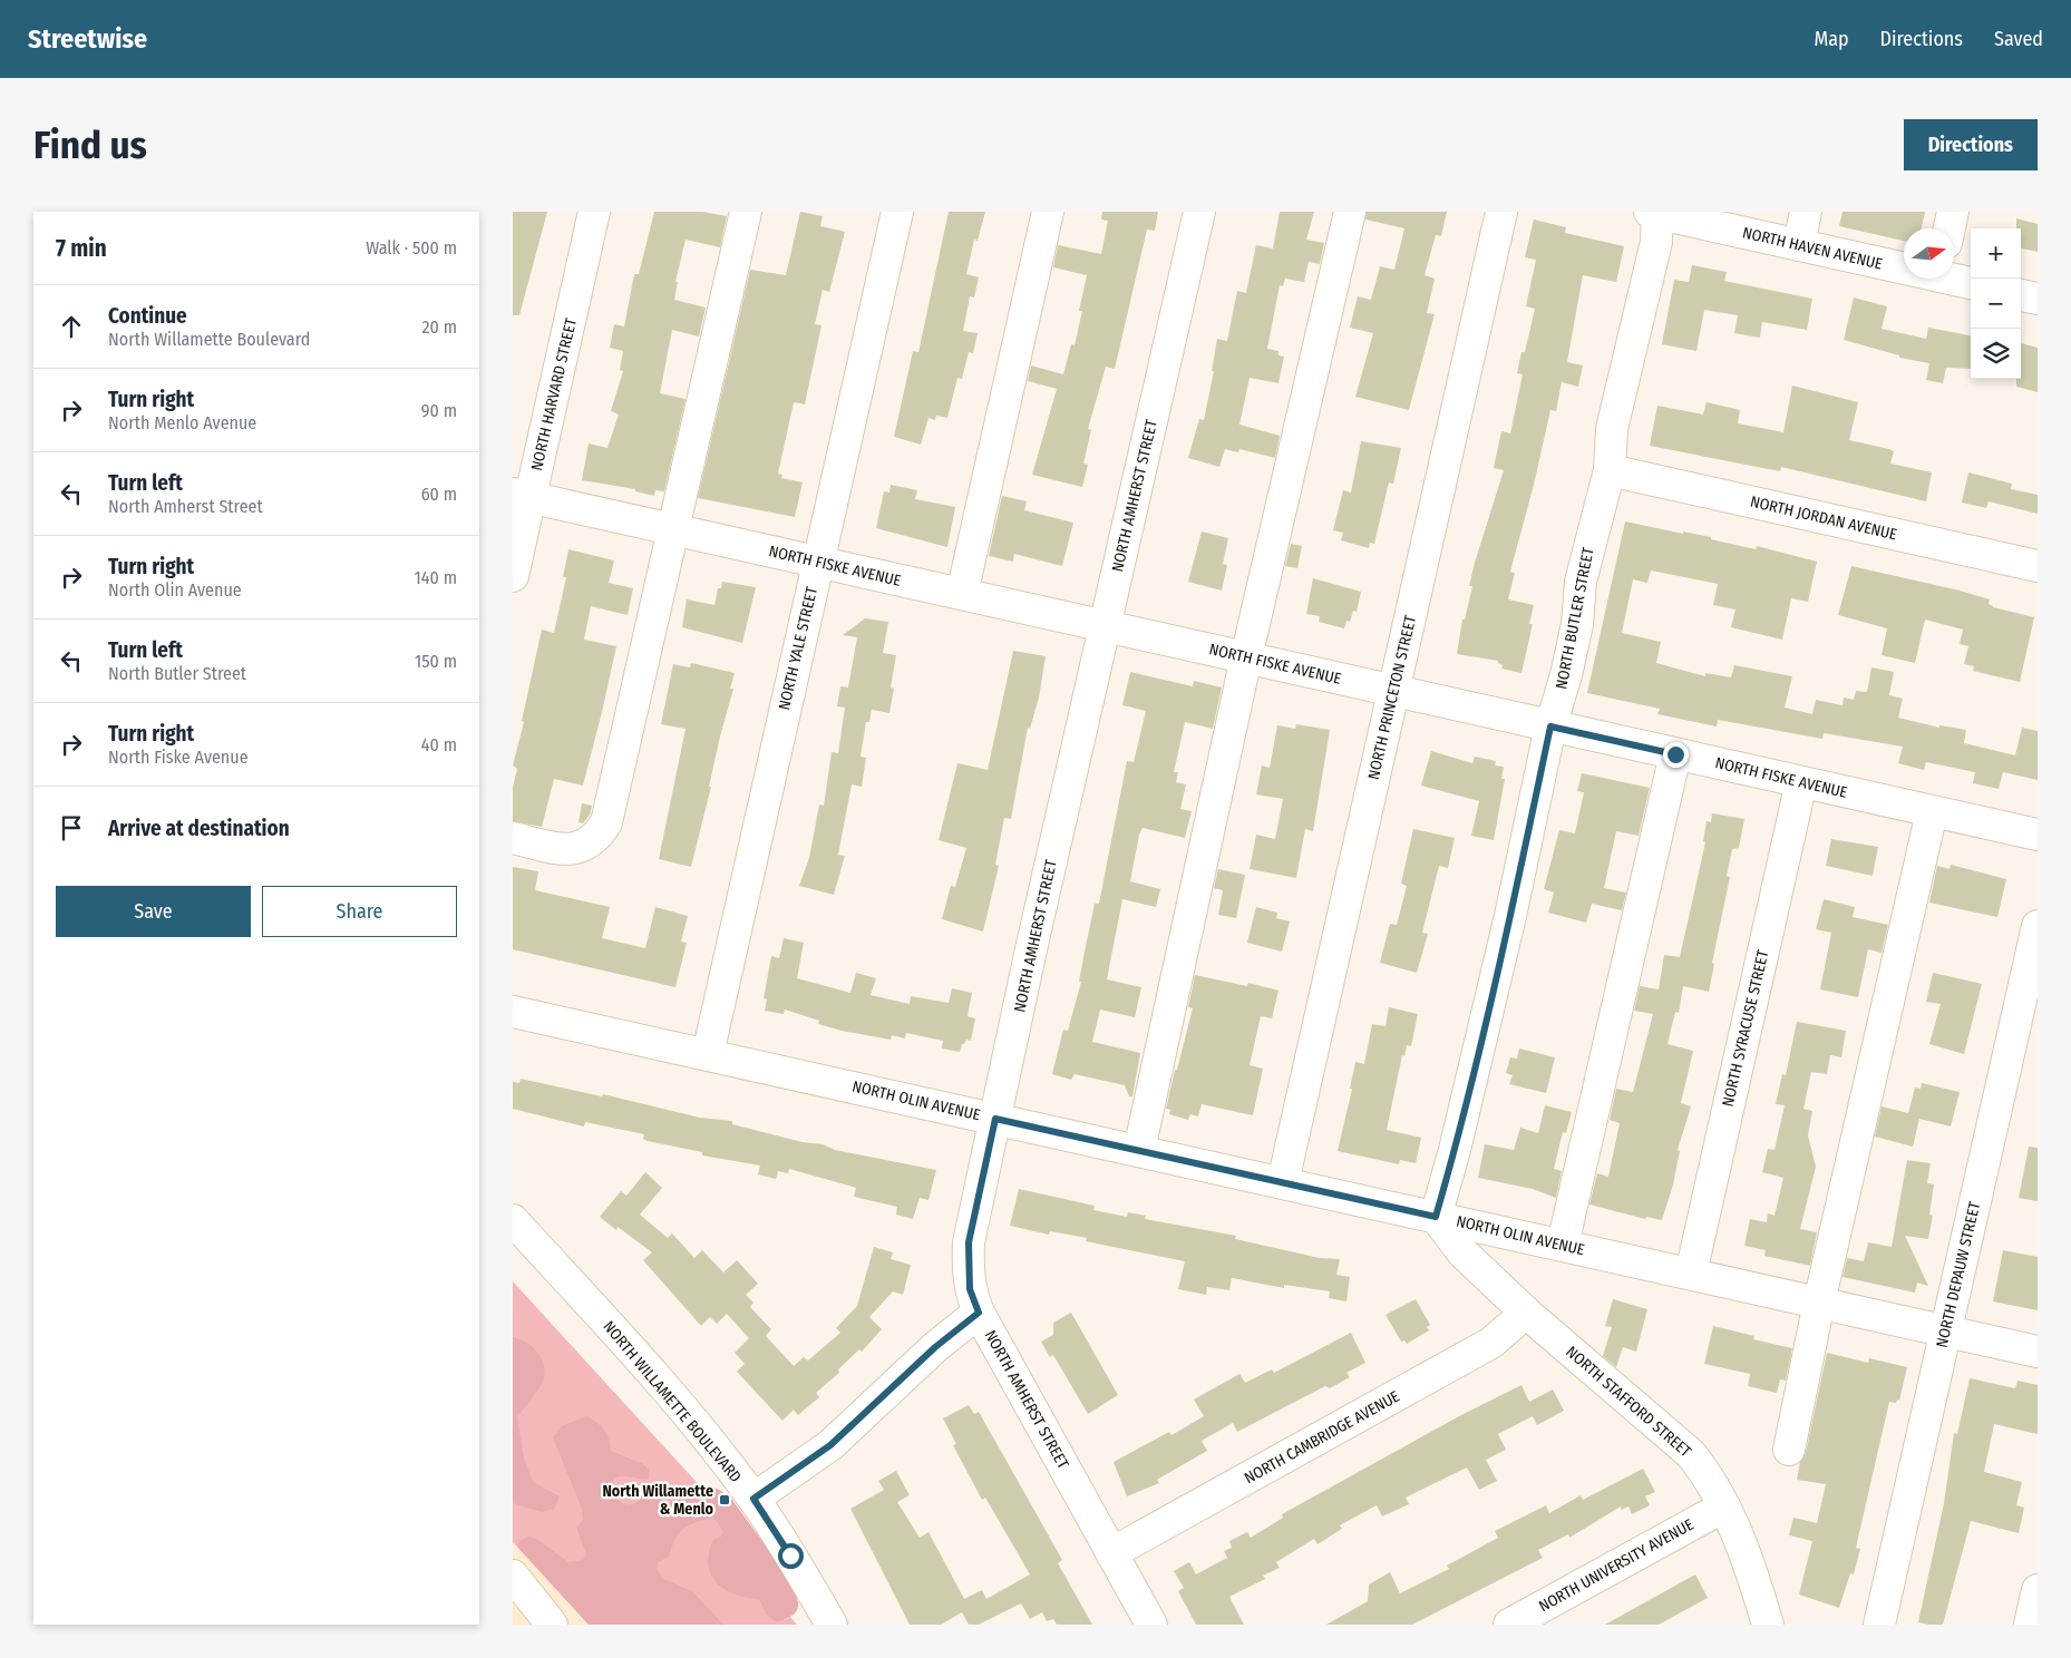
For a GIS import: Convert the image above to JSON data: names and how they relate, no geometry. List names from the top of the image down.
{
  "streets": {
    "street": [
      "NORTH HAVEN AVENUE",
      "NORTH HARVARD STREET",
      "NORTH AMHERST STREET",
      "NORTH JORDAN AVENUE",
      "NORTH FISKE AVENUE",
      "NORTH BUTLER STREET",
      "NORTH YALE STREET",
      "NORTH PRINCETON STREET",
      "NORTH SYRACUSE STREET",
      "NORTH OLIN AVENUE",
      "NORTH DEPAUW STREET",
      "NORTH WILLAMETTE BOULEVARD",
      "NORTH STAFFORD STREET",
      "NORTH CAMBRIDGE AVENUE",
      "NORTH UNIVERSITY AVENUE"
    ]
  },
  "crossings": [
    ["NORTH HAVEN AVENUE", "NORTH BUTLER STREET"],
    ["NORTH HARVARD STREET", "NORTH FISKE AVENUE"],
    ["NORTH AMHERST STREET", "NORTH FISKE AVENUE"],
    ["NORTH AMHERST STREET", "NORTH OLIN AVENUE"],
    ["NORTH AMHERST STREET", "NORTH CAMBRIDGE AVENUE"],
    ["NORTH JORDAN AVENUE", "NORTH BUTLER STREET"],
    ["NORTH FISKE AVENUE", "NORTH BUTLER STREET"],
    ["NORTH FISKE AVENUE", "NORTH YALE STREET"],
    ["NORTH FISKE AVENUE", "NORTH PRINCETON STREET"],
    ["NORTH FISKE AVENUE", "NORTH SYRACUSE STREET"],
    ["NORTH BUTLER STREET", "NORTH OLIN AVENUE"],
    ["NORTH BUTLER STREET", "NORTH STAFFORD STREET"],
    ["NORTH YALE STREET", "NORTH OLIN AVENUE"],
    ["NORTH PRINCETON STREET", "NORTH OLIN AVENUE"],
    ["NORTH SYRACUSE STREET", "NORTH OLIN AVENUE"],
    ["NORTH OLIN AVENUE", "NORTH DEPAUW STREET"],
    ["NORTH OLIN AVENUE", "NORTH STAFFORD STREET"],
    ["NORTH STAFFORD STREET", "NORTH CAMBRIDGE AVENUE"],
    ["NORTH STAFFORD STREET", "NORTH UNIVERSITY AVENUE"]
  ],
  "places": {
    "transit": ["North Willamette & Menlo"]
  },
  "north": "right",
  "page": {
    "header": "Streetwise",
    "nav": ["Map", "Directions", "Saved"],
    "buttons": [
      "Directions",
      ["Save", "Share"]
    ],
    "title": "Find us",
    "heading": ["7 min", "Walk · 500 m"],
    "map_buttons": ["+", "−"],
    "list": [
      ["Continue", "North Willamette Boulevard", "20 m"],
      ["Turn right", "North Menlo Avenue", "90 m"],
      ["Turn left", "North Amherst Street", "60 m"],
      ["Turn right", "North Olin Avenue", "140 m"],
      ["Turn left", "North Butler Street", "150 m"],
      ["Turn right", "North Fiske Avenue", "40 m"],
      "Arrive at destination"
    ]
  }
}
